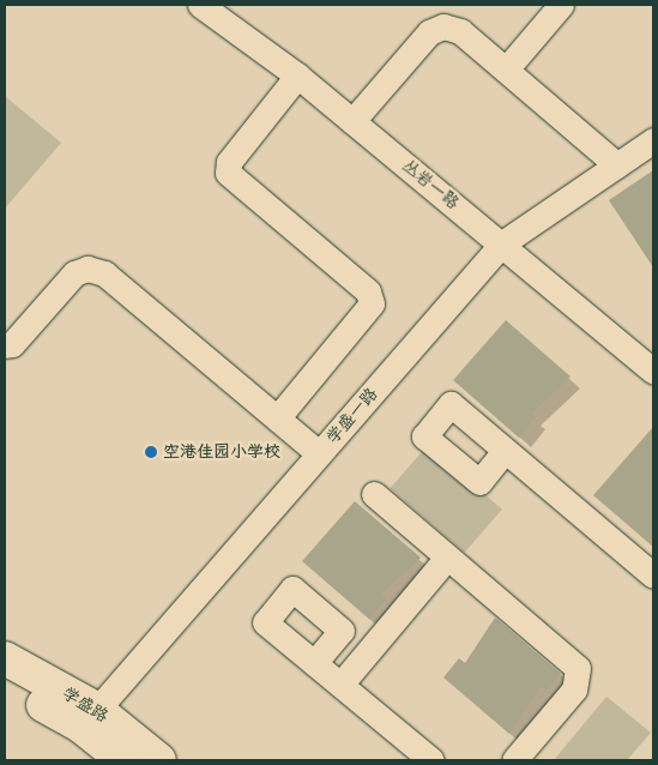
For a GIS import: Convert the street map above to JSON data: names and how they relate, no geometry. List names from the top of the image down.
{
  "streets": {
    "main road": ["学盛路"],
    "street": ["丛岩一路", "学盛一路"]
  },
  "crossings": [
    ["丛岩一路", "学盛一路"],
    ["学盛一路", "学盛路"]
  ],
  "places": ["空港佳园小学校"]
}
